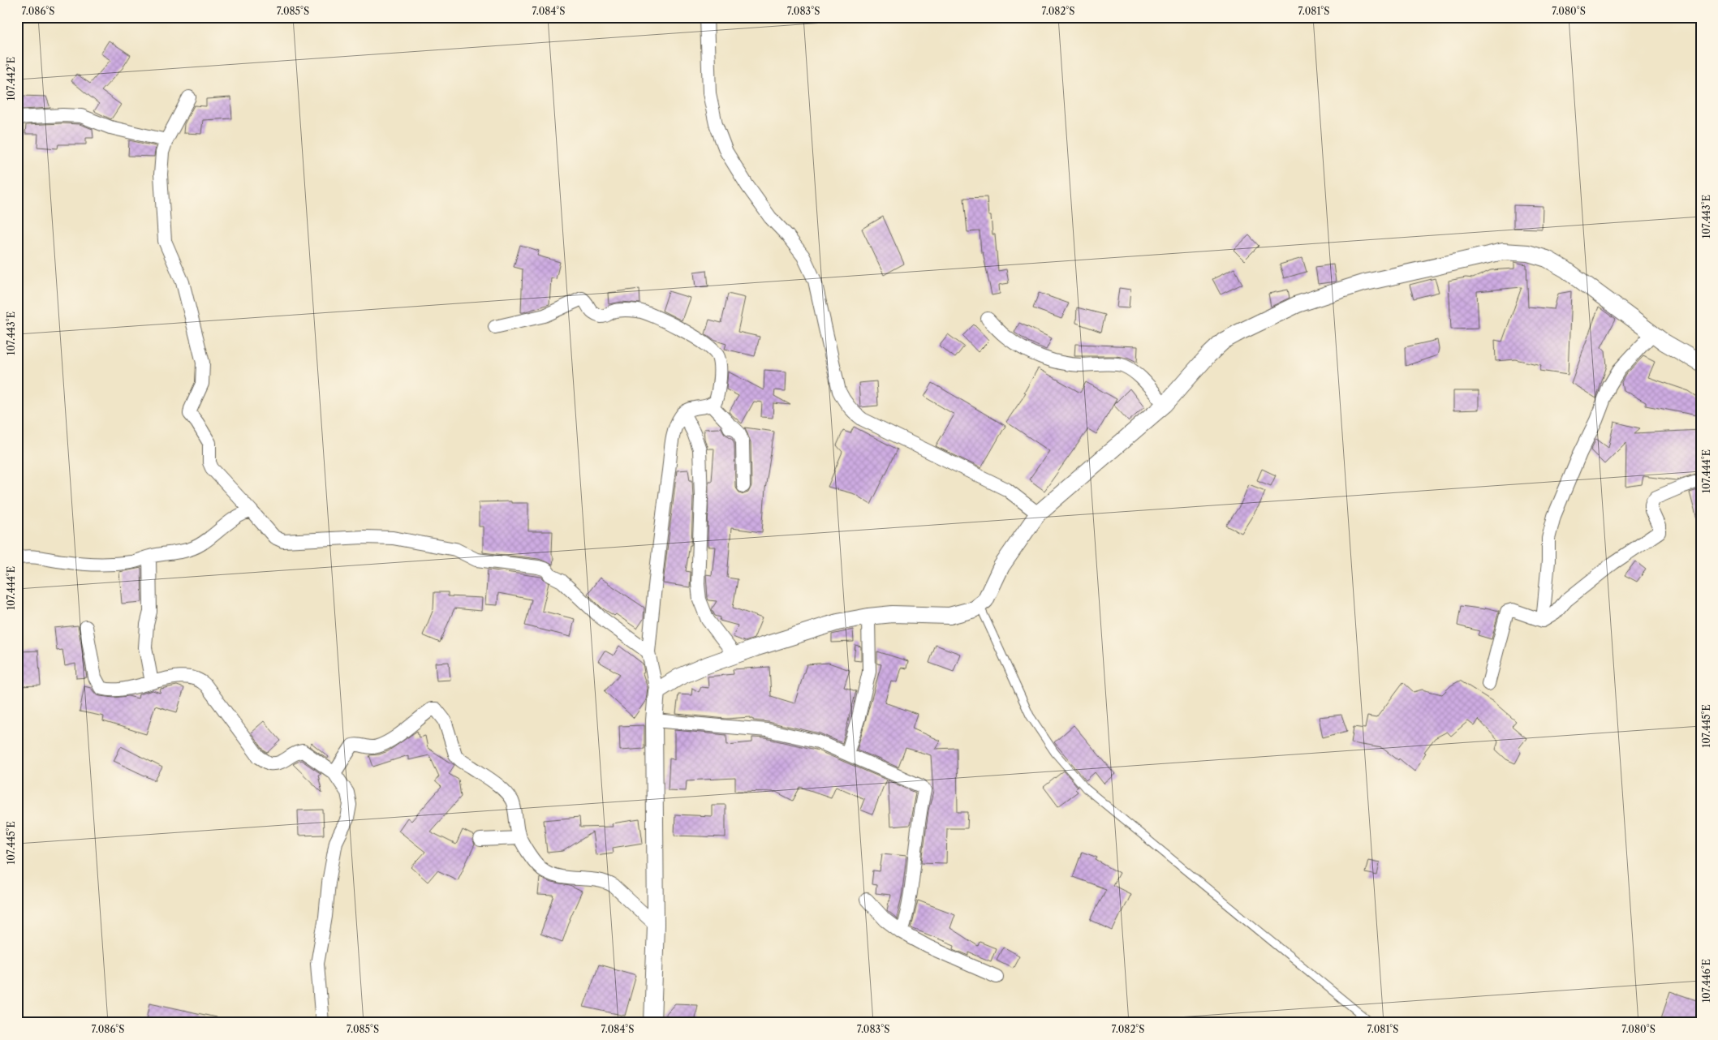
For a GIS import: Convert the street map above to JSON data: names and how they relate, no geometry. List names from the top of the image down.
{
  "coordinates": [
    "7.086°S",
    "7.085°S",
    "7.084°S",
    "7.083°S",
    "7.082°S",
    "7.081°S",
    "7.080°S",
    "107.442°E",
    "107.443°E",
    "107.444°E",
    "107.445°E",
    "107.446°E"
  ]
}
